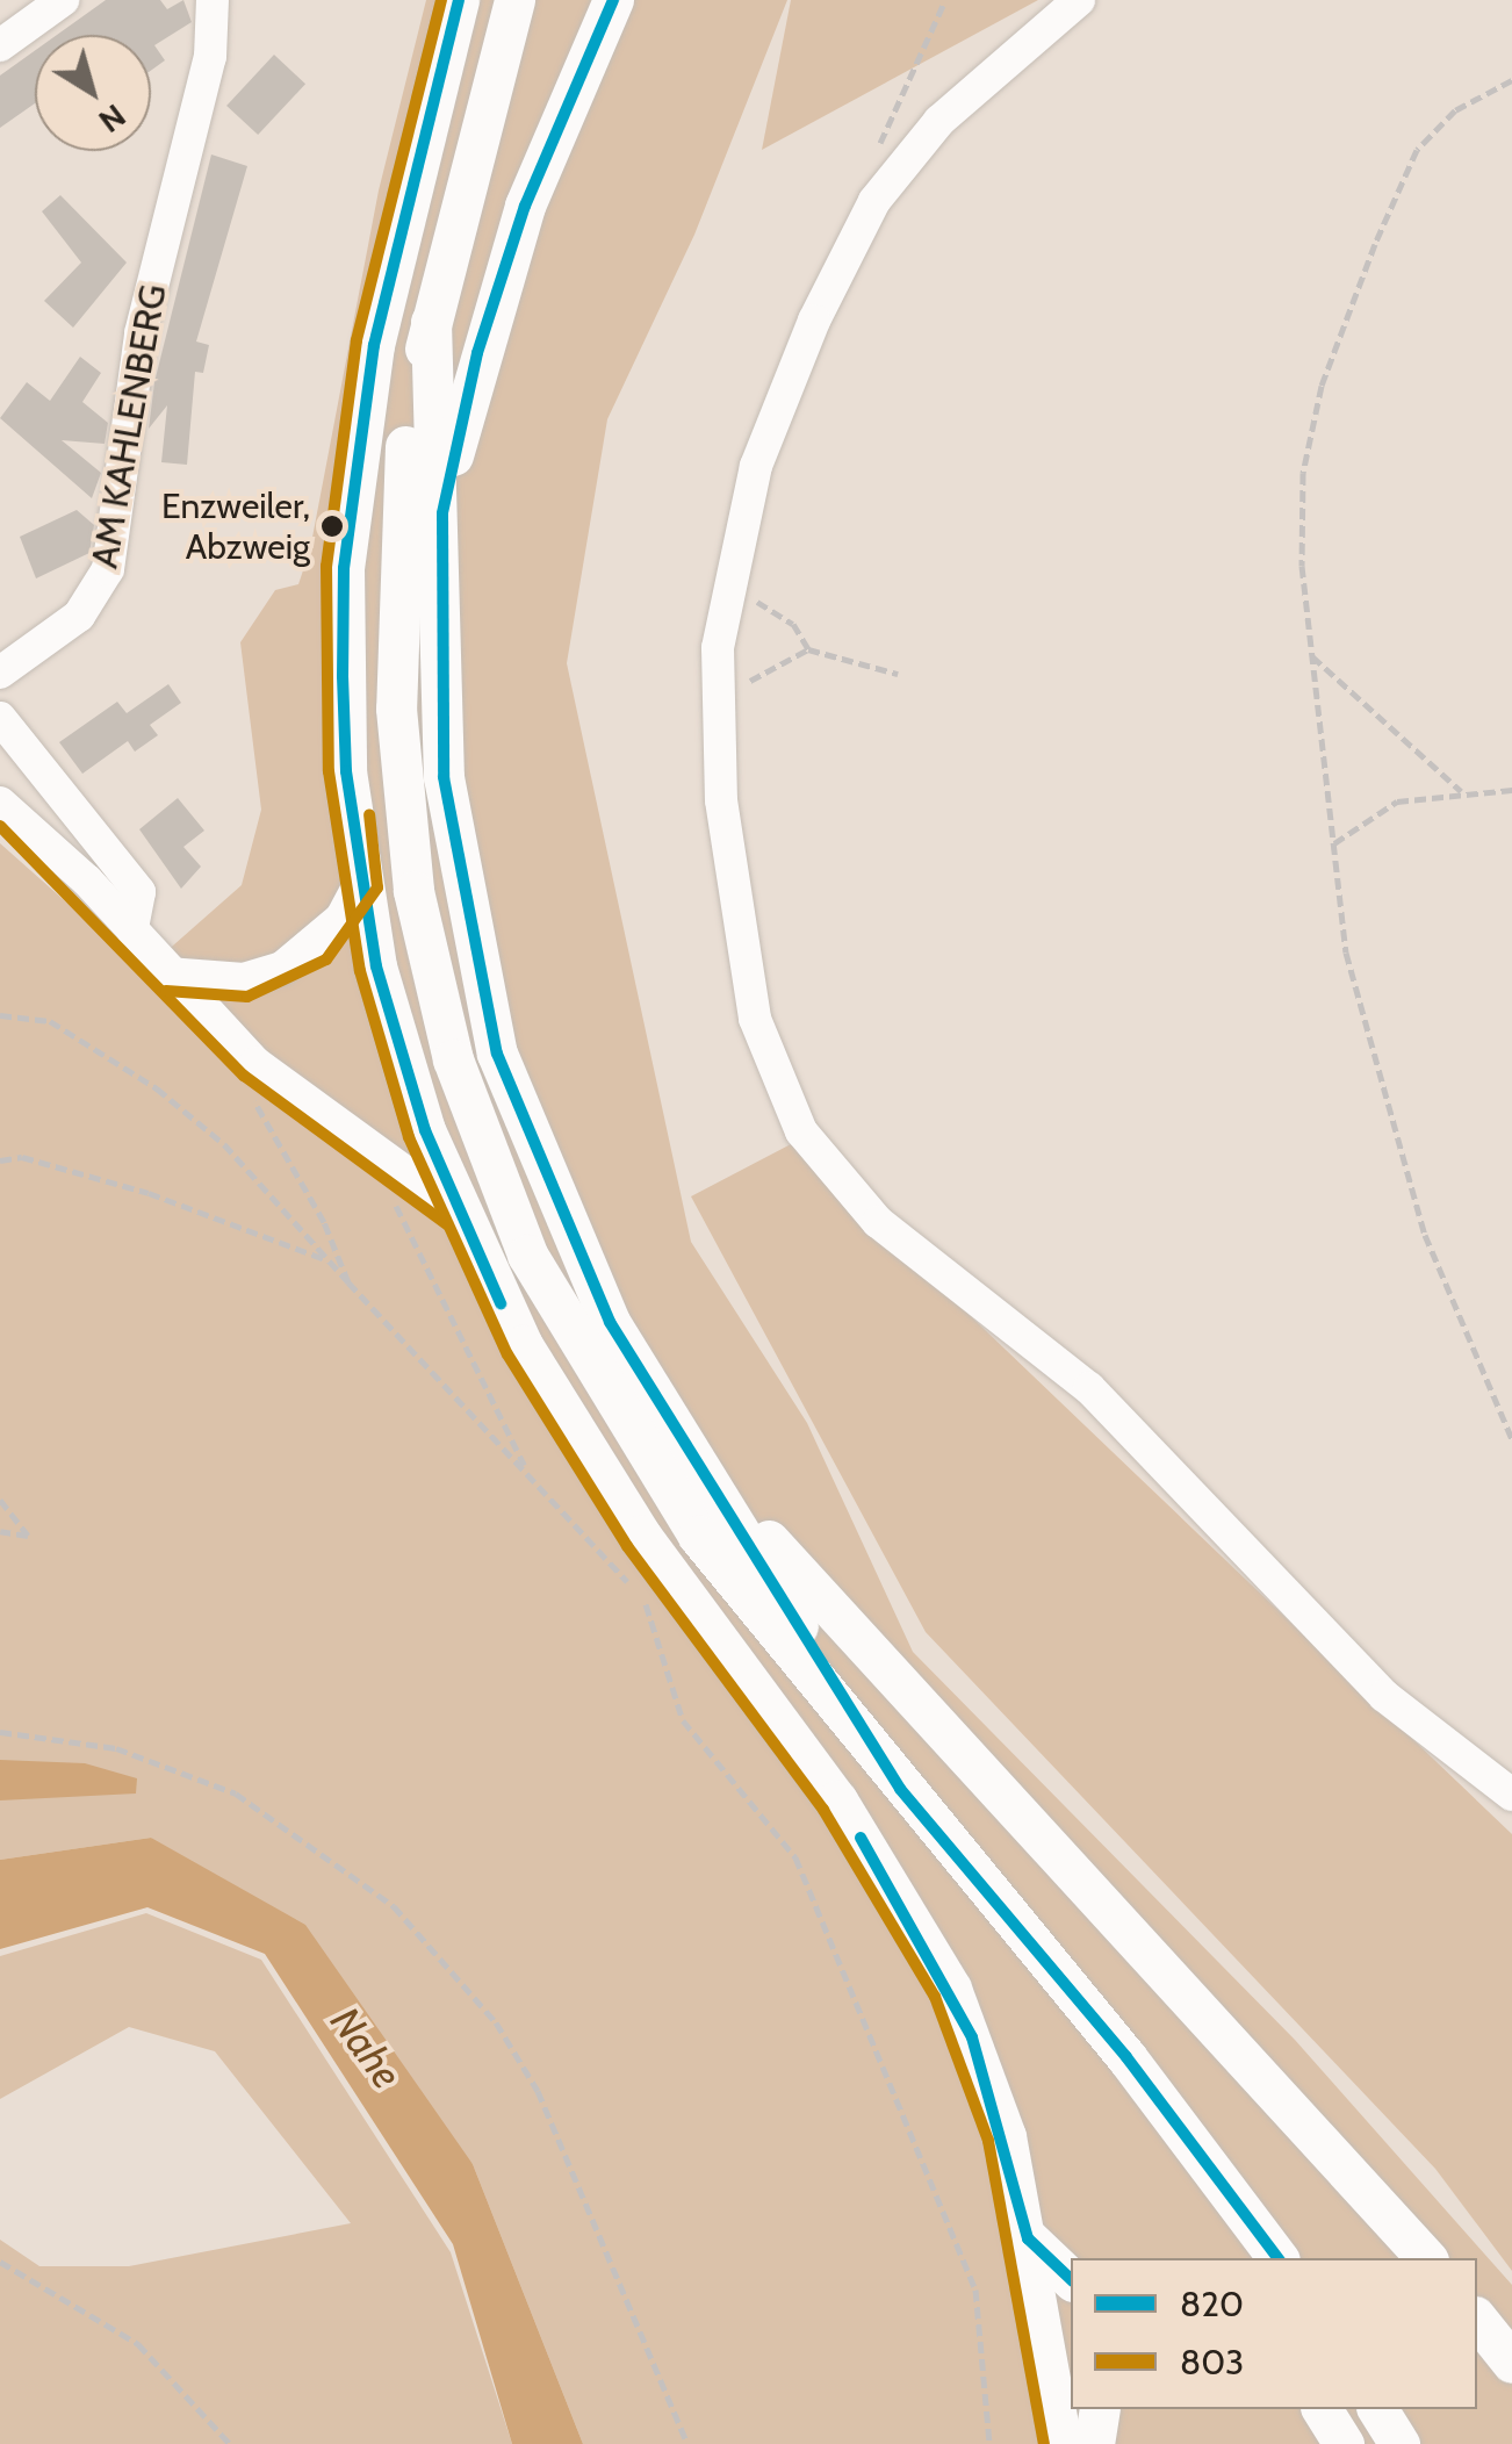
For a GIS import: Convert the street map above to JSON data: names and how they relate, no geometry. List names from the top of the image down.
{
  "streets": {
    "street": ["AM KAHLENBERG"]
  },
  "water": ["Nahe"],
  "places": ["Enzweiler, Abzweig"],
  "lines": ["transit line 820", "transit line 803"],
  "legend": ["820", "803"],
  "north": "bottom right"
}
